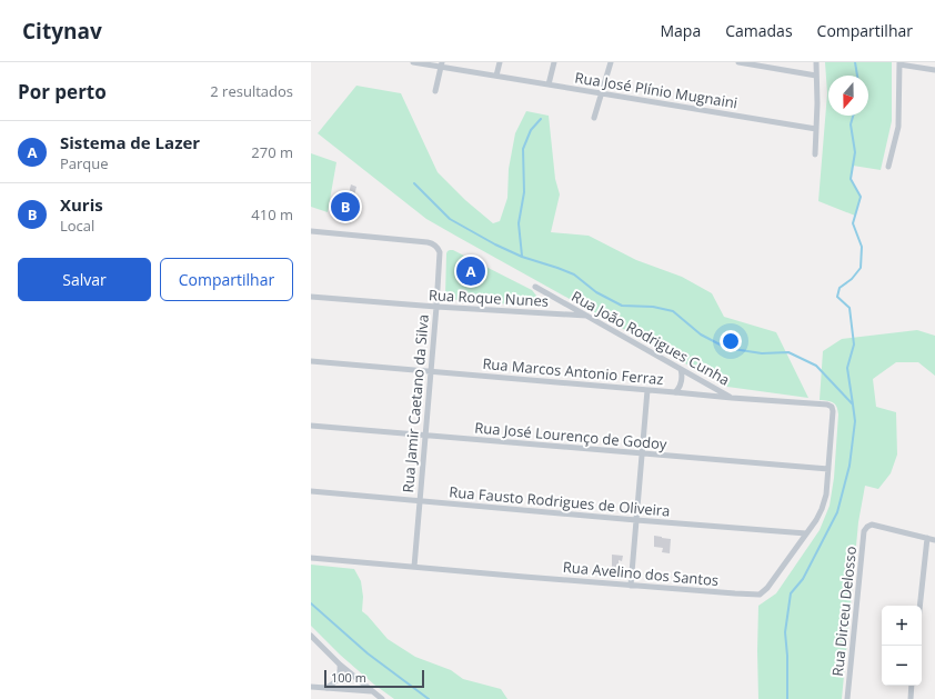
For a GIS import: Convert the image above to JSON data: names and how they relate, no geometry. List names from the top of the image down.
{
  "streets": {
    "street": [
      "Rua José Plínio Mugnaini",
      "Rua Roque Nunes",
      "Rua João Rodrigues Cunha",
      "Rua Marcos Antonio Ferraz",
      "Rua Jamir Caetano da Silva",
      "Rua José Lourenço de Godoy",
      "Rua Fausto Rodrigues de Oliveira",
      "Rua Avelino dos Santos",
      "Rua Dirceu Delosso"
    ]
  },
  "crossings": [
    ["Rua Roque Nunes", "Rua João Rodrigues Cunha"],
    ["Rua Roque Nunes", "Rua Jamir Caetano da Silva"],
    ["Rua João Rodrigues Cunha", "Rua Marcos Antonio Ferraz"],
    ["Rua Marcos Antonio Ferraz", "Rua Jamir Caetano da Silva"],
    ["Rua Marcos Antonio Ferraz", "Rua Avelino dos Santos"],
    ["Rua Jamir Caetano da Silva", "Rua José Lourenço de Godoy"],
    ["Rua Jamir Caetano da Silva", "Rua Fausto Rodrigues de Oliveira"],
    ["Rua Jamir Caetano da Silva", "Rua Avelino dos Santos"],
    ["Rua José Lourenço de Godoy", "Rua Avelino dos Santos"],
    ["Rua Fausto Rodrigues de Oliveira", "Rua Avelino dos Santos"]
  ],
  "scale_bar": "100 m",
  "north": "bottom",
  "page": {
    "header": "Citynav",
    "nav": ["Mapa", "Camadas", "Compartilhar"],
    "heading": ["Por perto", "2 resultados"],
    "list": [
      {
        "mark": "A",
        "name": "Sistema de Lazer",
        "note": "Parque",
        "value": "270 m"
      },
      {
        "mark": "B",
        "name": "Xuris",
        "note": "Local",
        "value": "410 m"
      }
    ],
    "pins": ["B", "A"],
    "buttons": ["Salvar", "Compartilhar"],
    "map_buttons": ["+", "−"],
    "scale": "100 m"
  }
}
